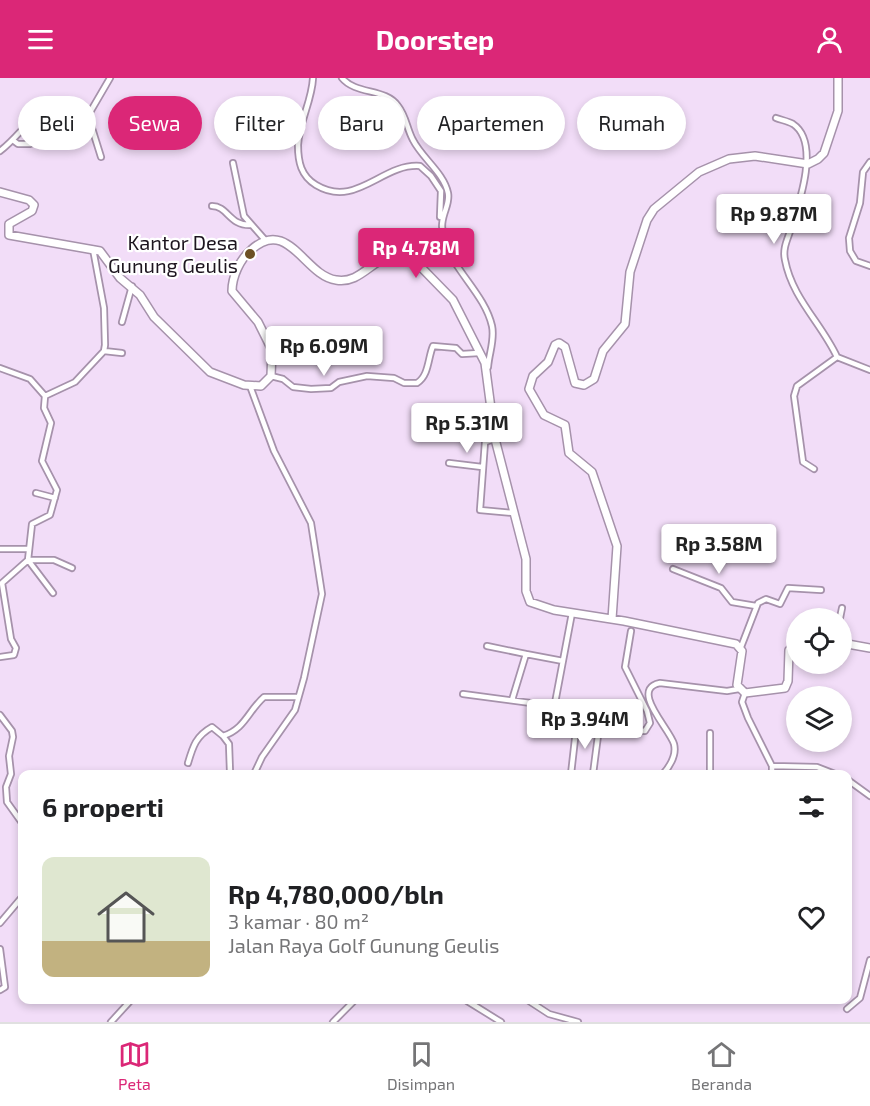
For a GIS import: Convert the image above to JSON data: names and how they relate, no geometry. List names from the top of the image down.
{
  "places": ["Kantor Desa Gunung Geulis"],
  "page": {
    "header": "Doorstep",
    "chip": [
      "Beli",
      "Sewa",
      "Filter",
      "Baru",
      "Apartemen",
      "Rumah"
    ],
    "price": [
      "Rp 9.87M",
      "Rp 4.78M",
      "Rp 6.09M",
      "Rp 5.31M",
      "Rp 3.58M",
      "Rp 3.94M"
    ],
    "heading": "6 properti",
    "list": [
      {
        "name": "Rp 4,780,000/bln",
        "note": "3 kamar · 80 m² · Jalan Raya Golf Gunung Geulis"
      }
    ],
    "tabs": ["Peta", "Disimpan", "Beranda"]
  }
}
